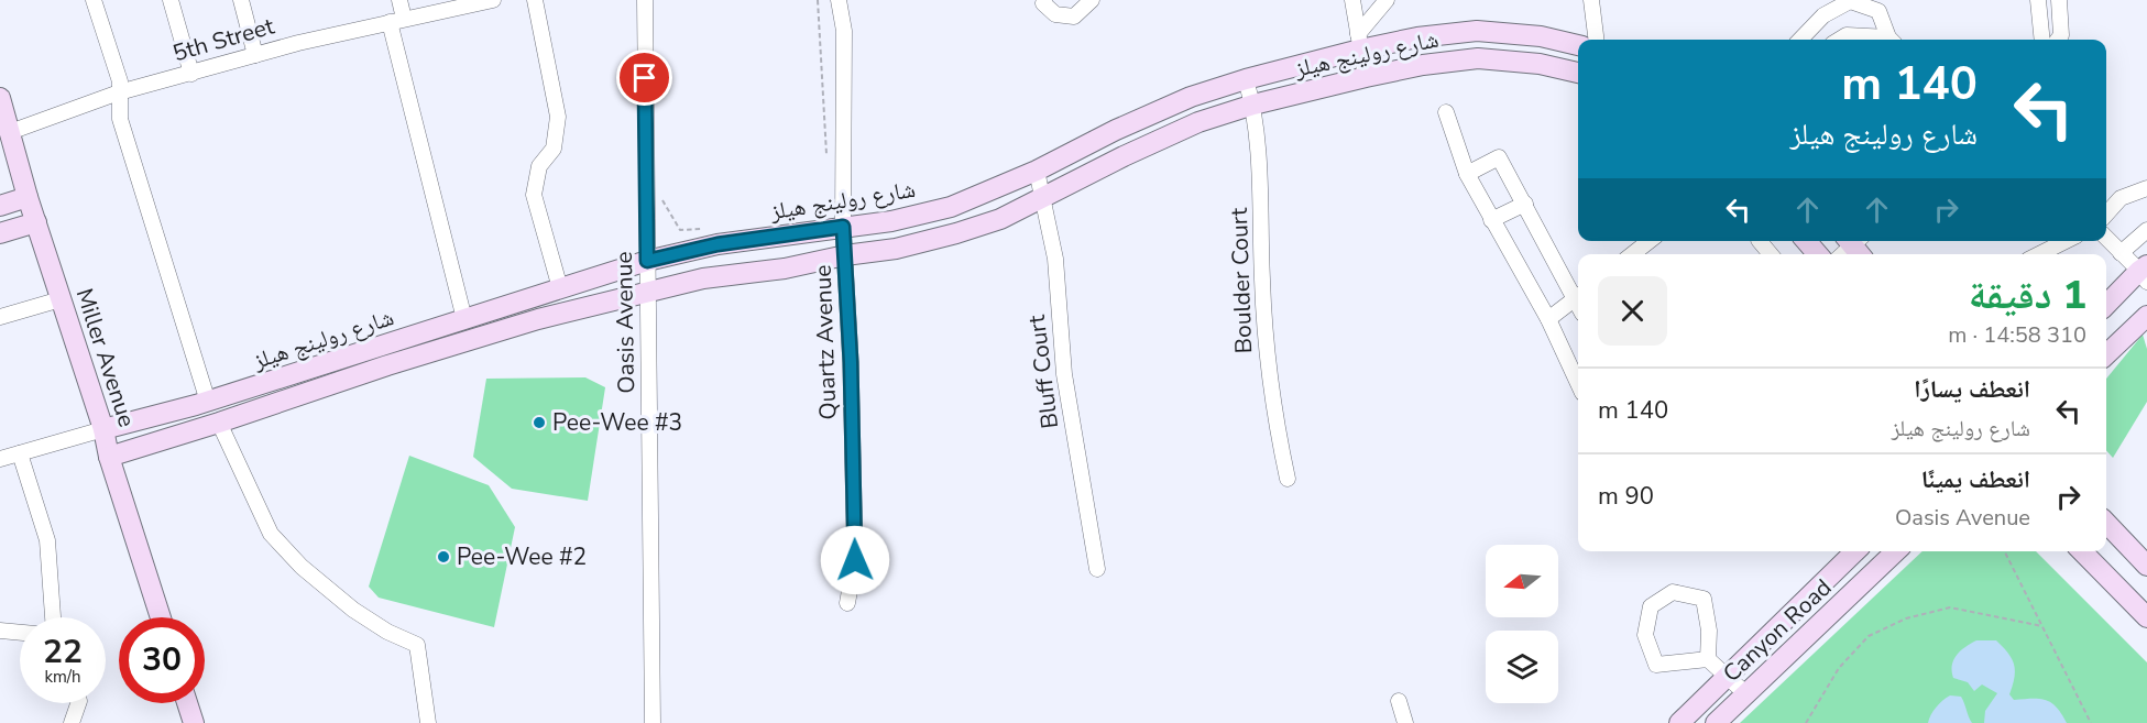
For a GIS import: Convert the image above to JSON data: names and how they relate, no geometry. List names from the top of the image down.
{
  "streets": {
    "main road": ["شارع رولينج هيلز", "Miller Avenue", "Canyon Road"],
    "street": [
      "5th Street",
      "Boulder Court",
      "Oasis Avenue",
      "Quartz Avenue",
      "Bluff Court"
    ]
  },
  "crossings": [
    ["5th Street", "Miller Avenue"],
    ["شارع رولينج هيلز", "Boulder Court"],
    ["شارع رولينج هيلز", "Oasis Avenue"],
    ["شارع رولينج هيلز", "Quartz Avenue"],
    ["شارع رولينج هيلز", "Miller Avenue"],
    ["شارع رولينج هيلز", "Bluff Court"]
  ],
  "places": ["Pee-Wee #3", "Pee-Wee #2"],
  "north": "left",
  "page": {
    "turn": ["140 m", "شارع رولينج هيلز"],
    "heading": ["1 دقيقة", "310 m · 14:58"],
    "list": [
      {
        "name": "انعطف يسارًا",
        "note": "شارع رولينج هيلز",
        "value": "140 m"
      },
      {
        "name": "انعطف يمينًا",
        "note": "Oasis Avenue",
        "value": "90 m"
      }
    ],
    "speed": "22 km/h",
    "limit": "30"
  }
}
